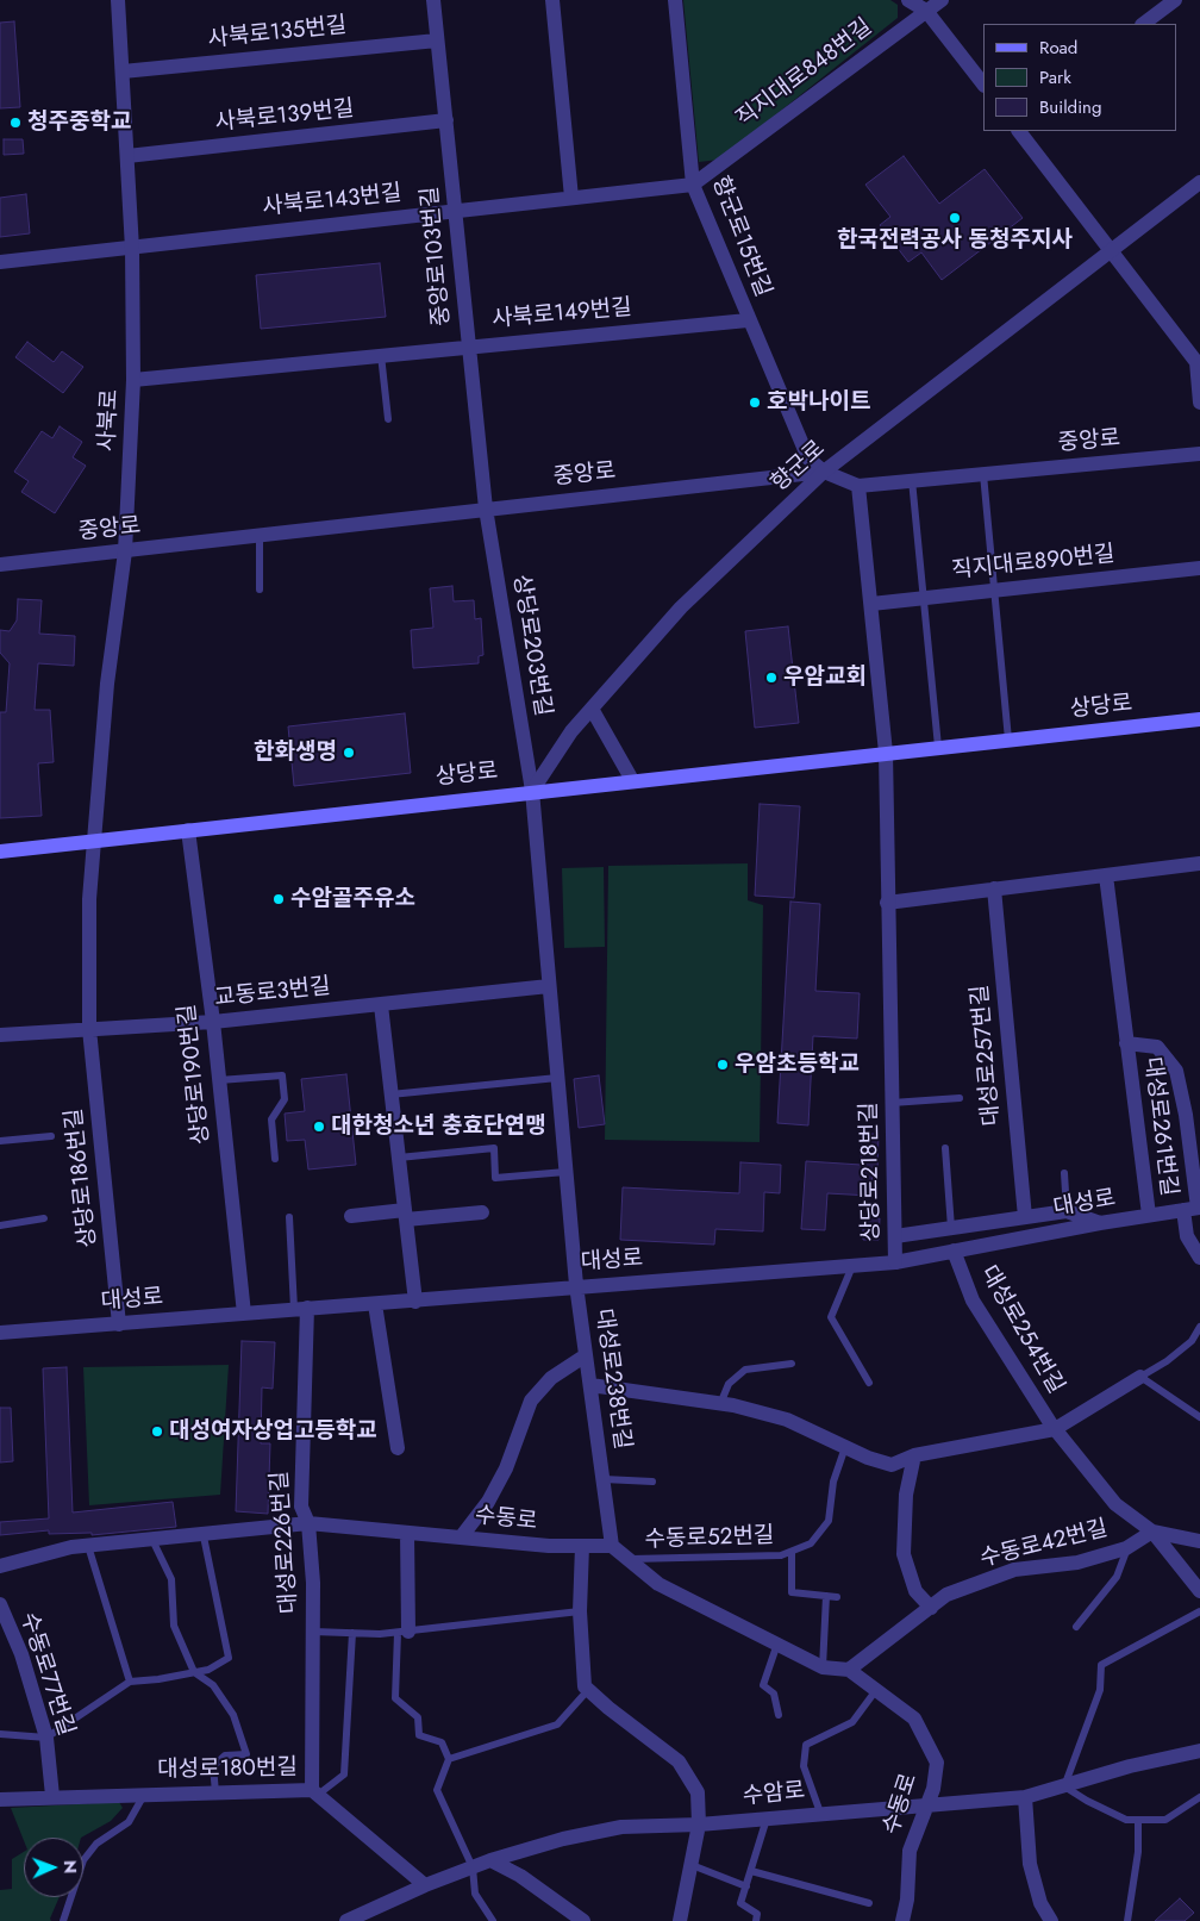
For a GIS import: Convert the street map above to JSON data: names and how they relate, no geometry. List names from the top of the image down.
{
  "streets": {
    "main road": ["상당로"],
    "street": [
      "사북로135번길",
      "직지대로848번길",
      "사북로139번길",
      "사북로143번길",
      "향군로15번길",
      "중앙로103번길",
      "사북로149번길",
      "사북로",
      "중앙로",
      "향군로",
      "직지대로890번길",
      "상당로203번길",
      "교동로3번길",
      "대성로257번길",
      "상당로190번길",
      "대성로261번길",
      "상당로218번길",
      "상당로186번길",
      "대성로",
      "대성로254번길",
      "대성로238번길",
      "수동로",
      "대성로226번길",
      "수동로42번길",
      "수동로77번길",
      "대성로180번길",
      "수암로"
    ],
    "lane": ["수동로52번길"]
  },
  "crossings": [
    ["사북로135번길", "중앙로103번길"],
    ["사북로135번길", "사북로"],
    ["직지대로848번길", "사북로143번길"],
    ["직지대로848번길", "향군로15번길"],
    ["사북로139번길", "중앙로103번길"],
    ["사북로139번길", "사북로"],
    ["사북로143번길", "향군로15번길"],
    ["사북로143번길", "중앙로103번길"],
    ["사북로143번길", "사북로"],
    ["향군로15번길", "사북로149번길"],
    ["향군로15번길", "중앙로"],
    ["향군로15번길", "향군로"],
    ["중앙로103번길", "사북로149번길"],
    ["중앙로103번길", "중앙로"],
    ["중앙로103번길", "상당로203번길"],
    ["사북로149번길", "사북로"],
    ["사북로", "중앙로"],
    ["사북로", "상당로"],
    ["사북로", "상당로186번길"],
    ["중앙로", "향군로"],
    ["중앙로", "상당로203번길"],
    ["중앙로", "상당로218번길"],
    ["향군로", "상당로203번길"],
    ["향군로", "상당로"],
    ["직지대로890번길", "상당로218번길"],
    ["상당로203번길", "상당로"],
    ["상당로203번길", "교동로3번길"],
    ["상당로203번길", "대성로238번길"],
    ["상당로", "상당로190번길"],
    ["상당로", "상당로218번길"],
    ["상당로", "상당로186번길"],
    ["교동로3번길", "상당로190번길"],
    ["교동로3번길", "상당로186번길"],
    ["상당로190번길", "대성로"],
    ["대성로261번길", "대성로"],
    ["상당로218번길", "대성로"],
    ["상당로186번길", "대성로"],
    ["대성로", "대성로254번길"],
    ["대성로", "대성로238번길"],
    ["대성로", "대성로226번길"],
    ["대성로254번길", "수동로42번길"],
    ["대성로238번길", "수동로"],
    ["수동로", "대성로226번길"],
    ["수동로", "수동로42번길"],
    ["수동로", "수암로"],
    ["대성로226번길", "대성로180번길"],
    ["수동로77번길", "대성로180번길"]
  ],
  "places": [
    "청주중학교",
    "한국전력공사 동청주지사",
    "호박나이트",
    "우암교회",
    "한화생명",
    "수암골주유소",
    "우암초등학교",
    "대한청소년 충효단연맹",
    "대성여자상업고등학교"
  ],
  "legend": ["Road", "Park", "Building"],
  "north": "right"
}
